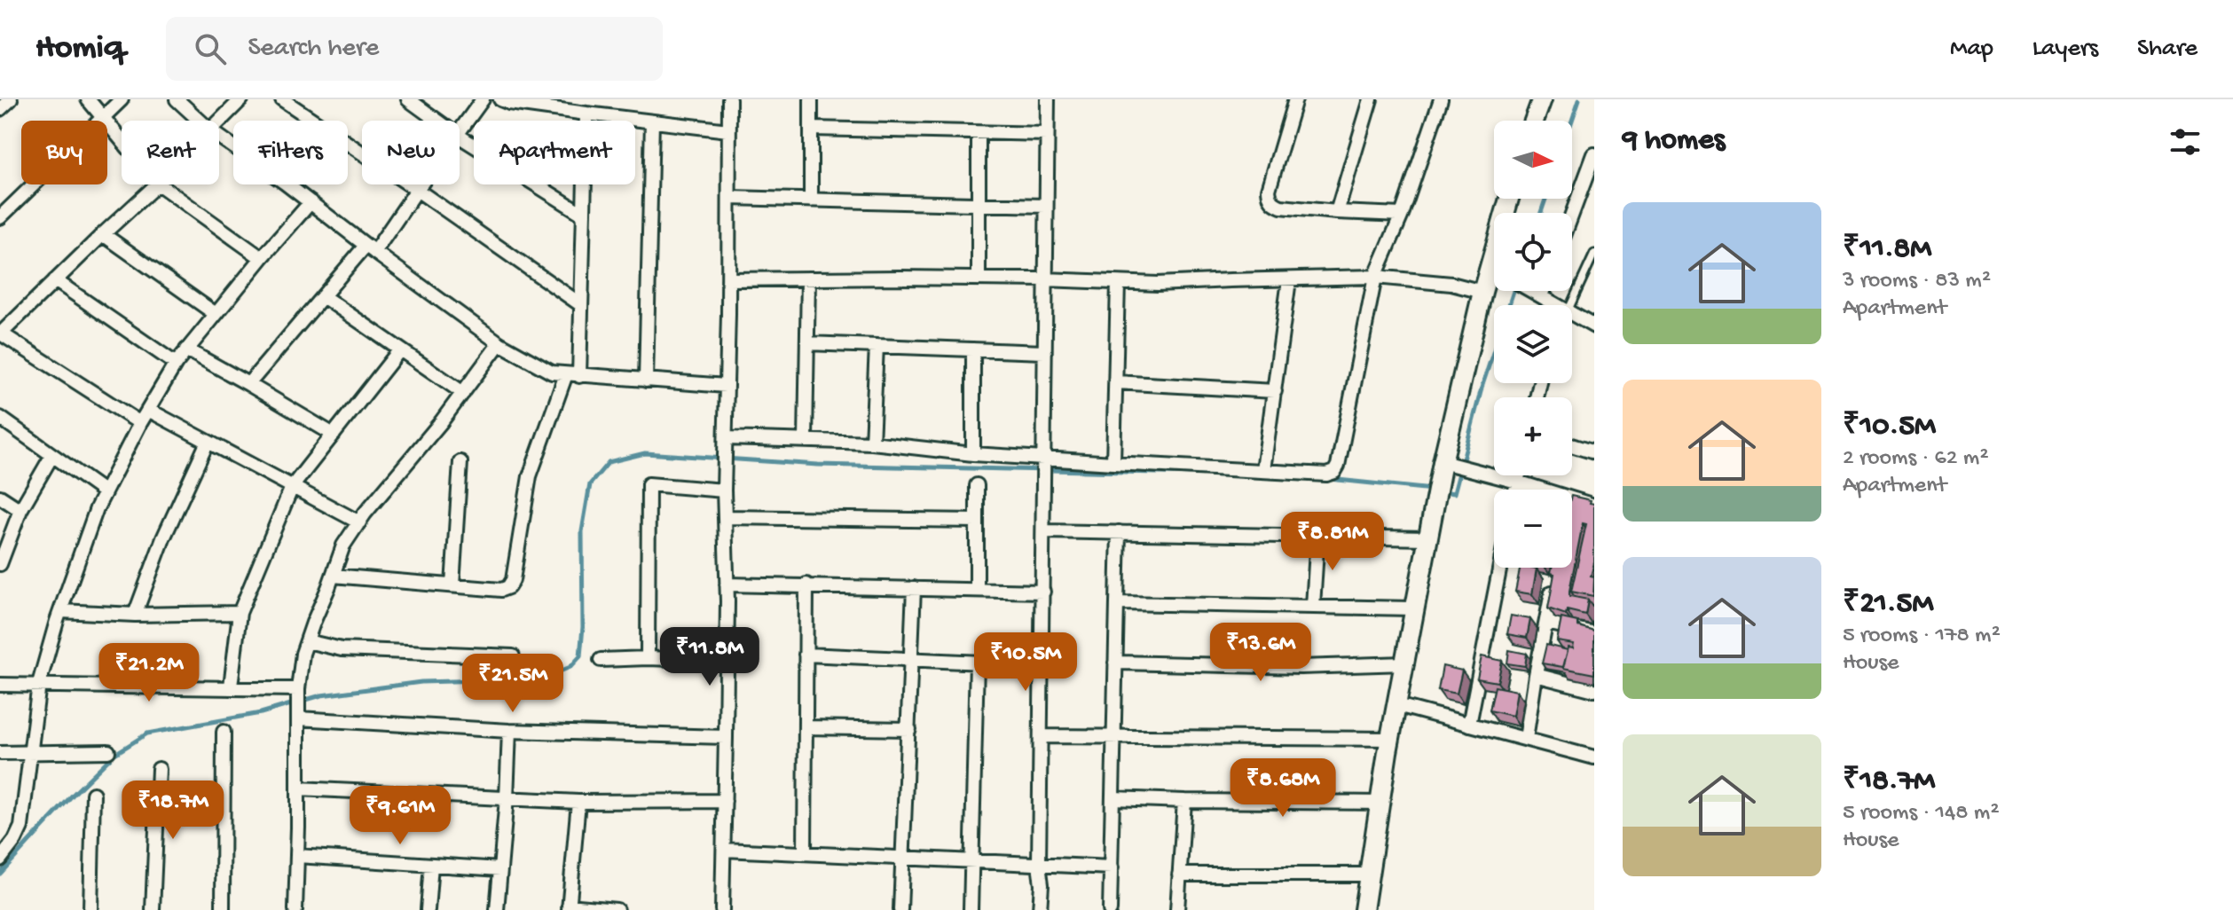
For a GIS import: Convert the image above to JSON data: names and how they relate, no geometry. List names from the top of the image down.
{
  "north": "right",
  "page": {
    "header": "Homiq",
    "search": "Search here",
    "nav": ["Map", "Layers", "Share"],
    "heading": "9 homes",
    "map_buttons": ["+", "−"],
    "chip": [
      "Buy",
      "Rent",
      "Filters",
      "New",
      "Apartment"
    ],
    "list": [
      {
        "name": "₹11.8M",
        "note": "3 rooms · 83 m² · Apartment"
      },
      {
        "name": "₹10.5M",
        "note": "2 rooms · 62 m² · Apartment"
      },
      {
        "name": "₹21.5M",
        "note": "5 rooms · 178 m² · House"
      },
      {
        "name": "₹18.7M",
        "note": "5 rooms · 148 m² · House"
      }
    ],
    "price": [
      "₹8.81M",
      "₹13.6M",
      "₹11.8M",
      "₹10.5M",
      "₹21.2M",
      "₹21.5M",
      "₹8.68M",
      "₹18.7M",
      "₹9.61M"
    ]
  }
}
